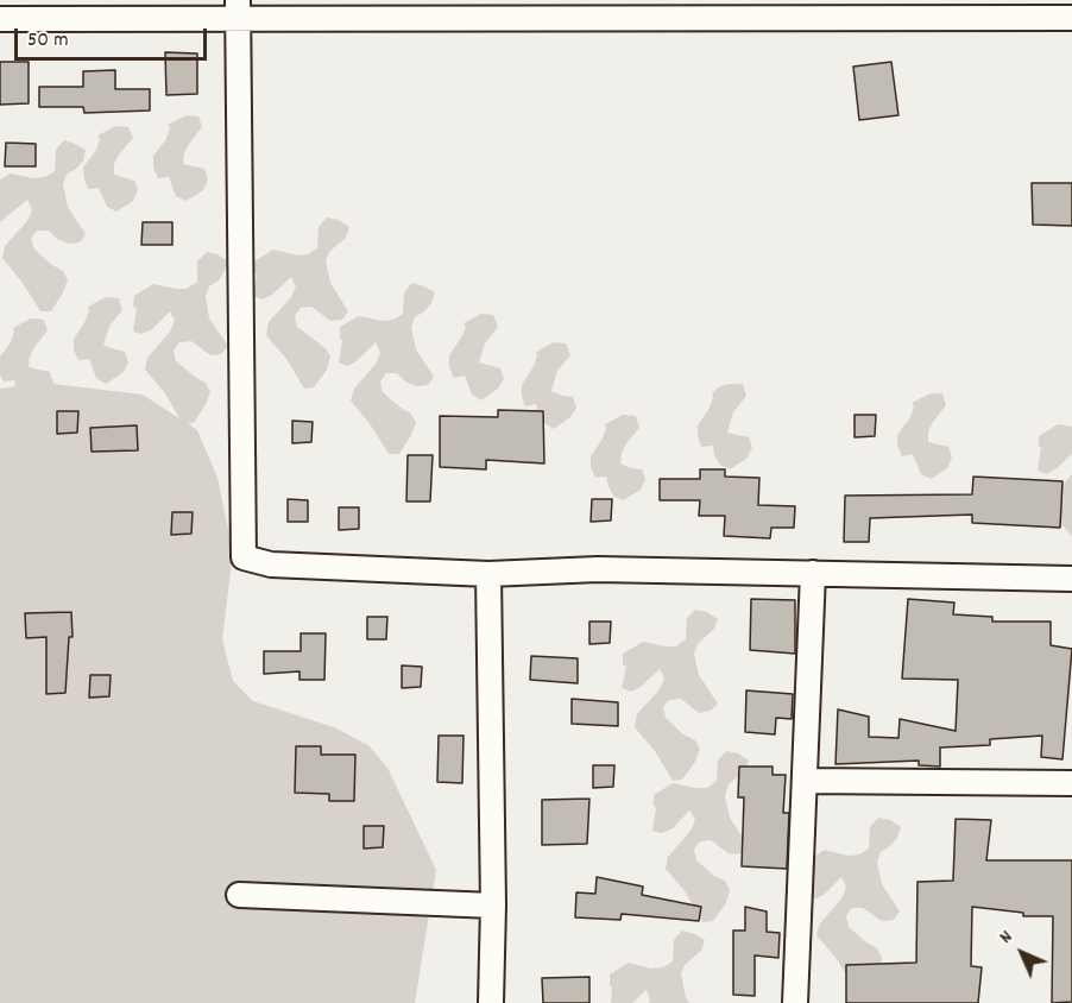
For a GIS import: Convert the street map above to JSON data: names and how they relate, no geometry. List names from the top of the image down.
{
  "scale_bar": "50 m",
  "north": "top left"
}
